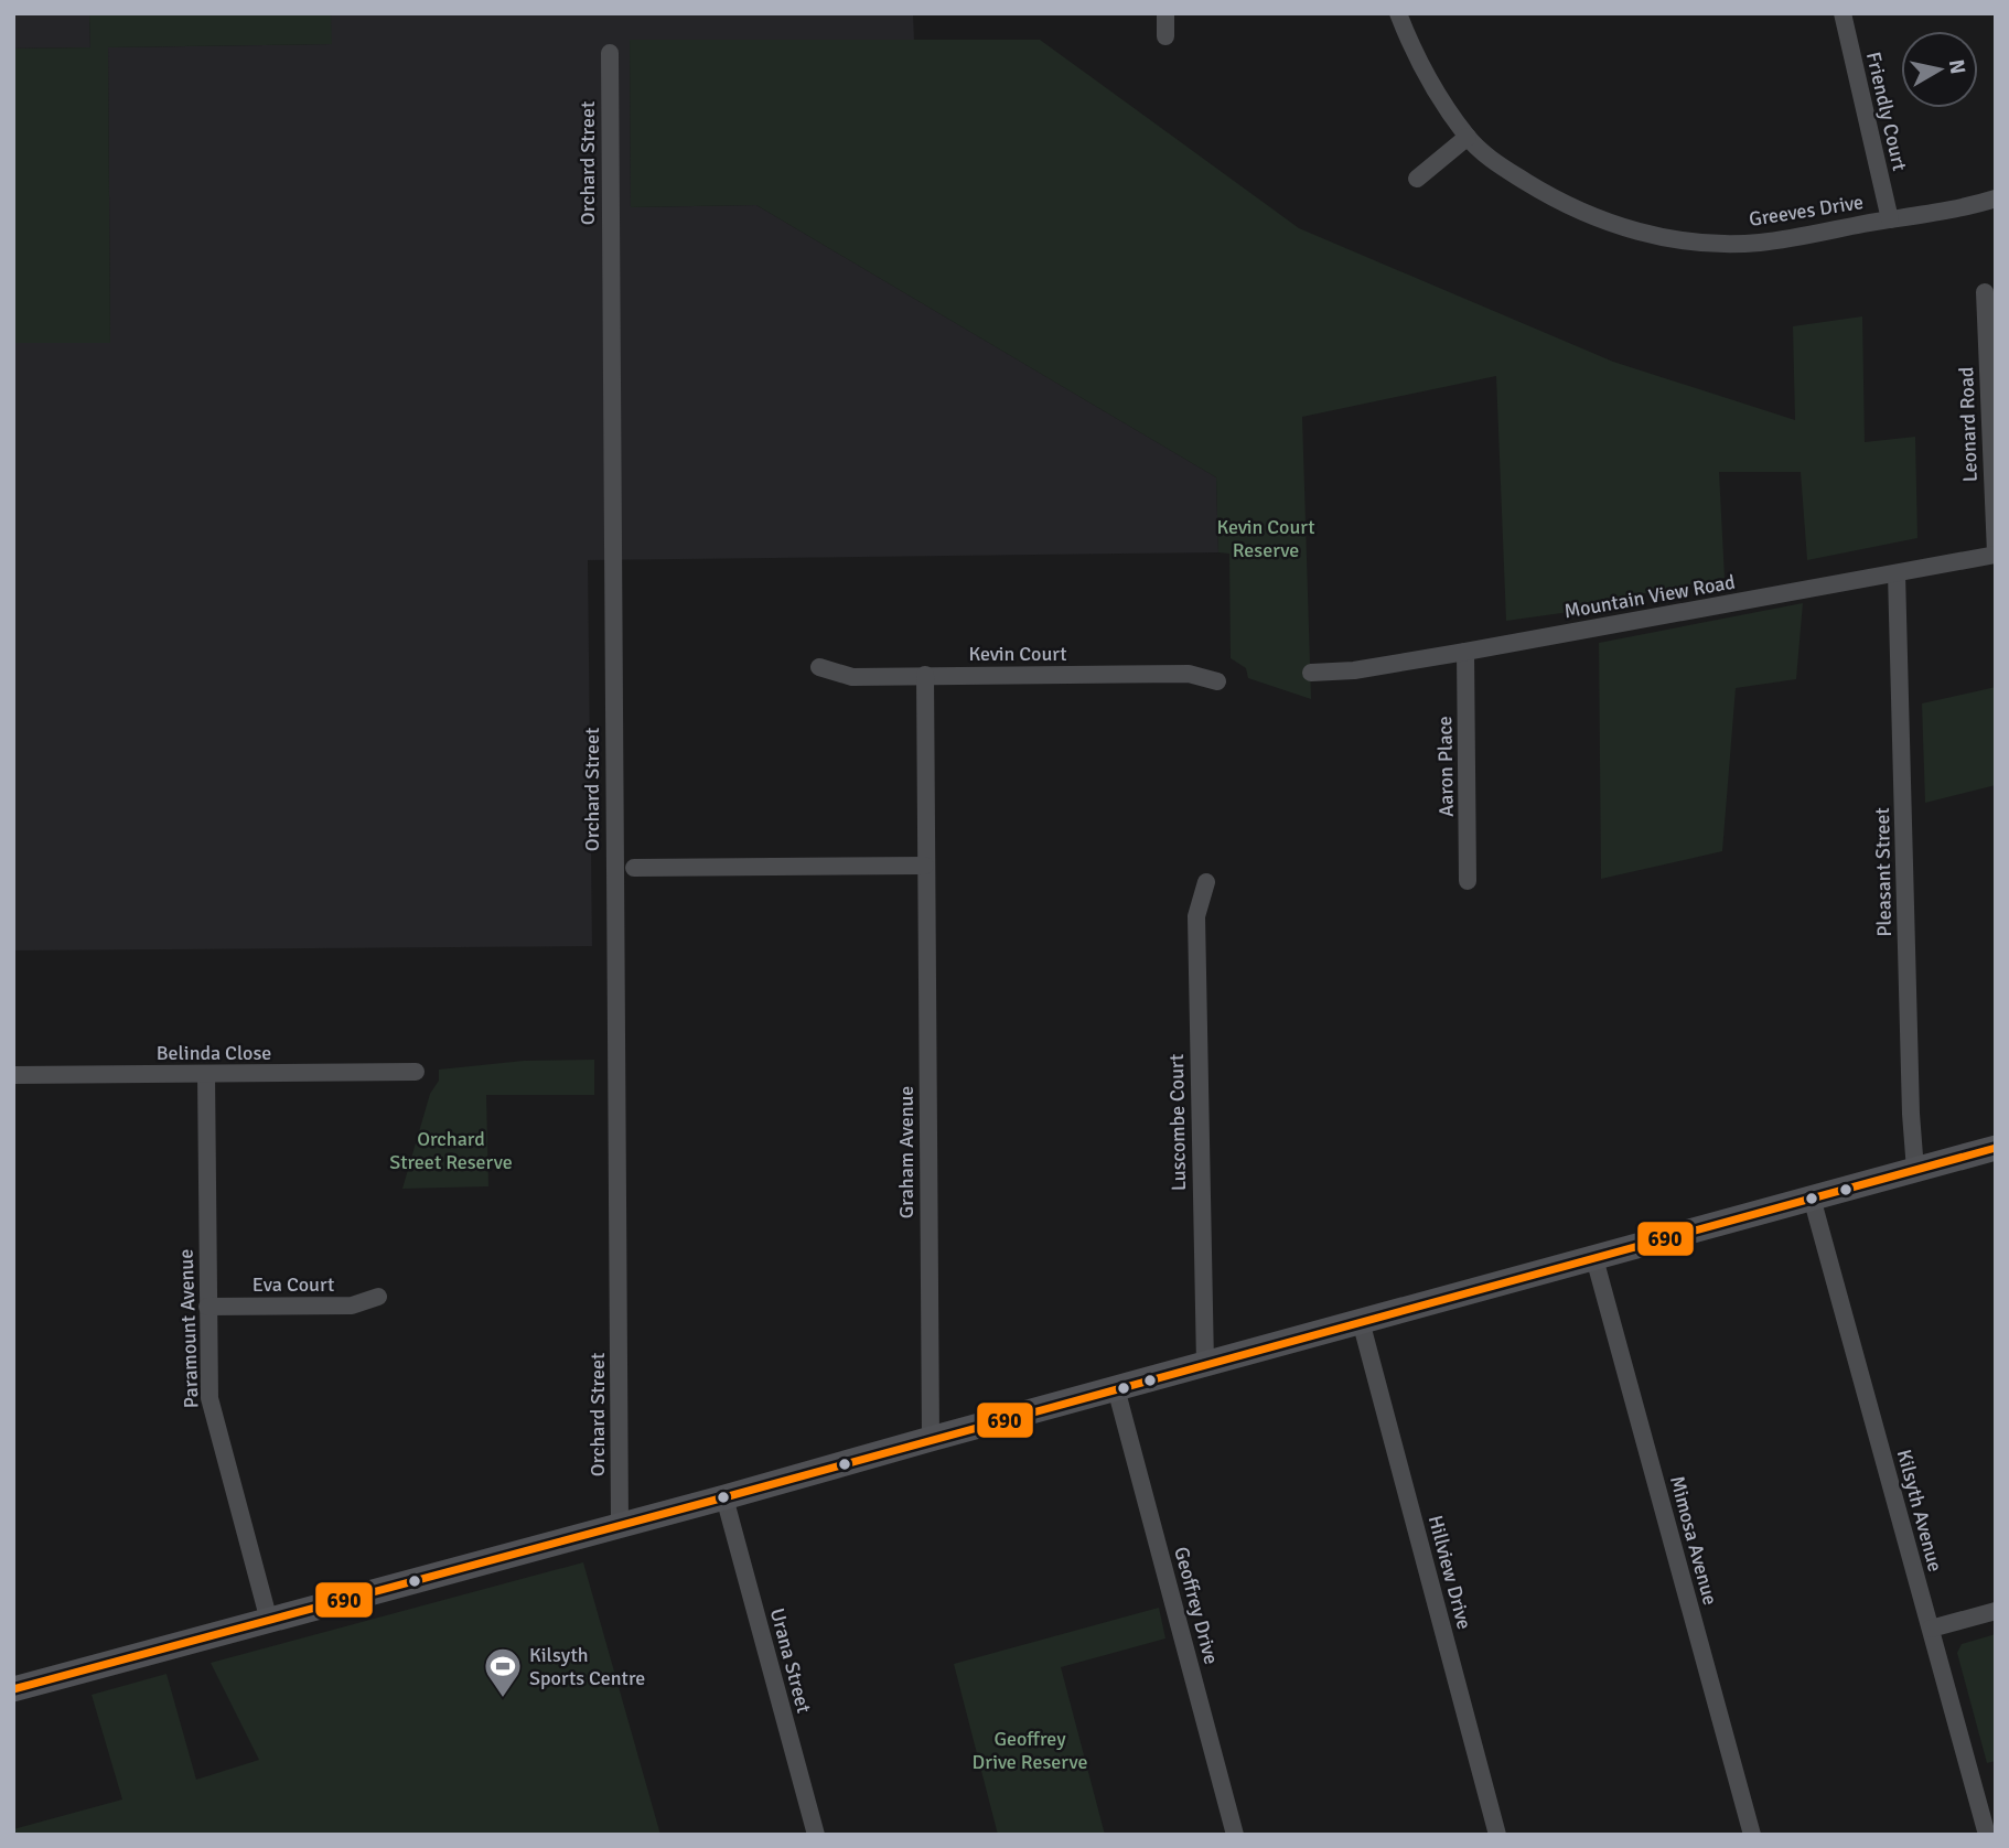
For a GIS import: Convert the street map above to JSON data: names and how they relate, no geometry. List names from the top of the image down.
{
  "streets": {
    "street": [
      "Friendly Court",
      "Orchard Street",
      "Greeves Drive",
      "Leonard Road",
      "Mountain View Road",
      "Kevin Court",
      "Aaron Place",
      "Pleasant Street",
      "Belinda Close",
      "Luscombe Court",
      "Graham Avenue",
      "Eva Court",
      "Paramount Avenue",
      "Kilsyth Avenue",
      "Mimosa Avenue",
      "Hillview Drive",
      "Geoffrey Drive",
      "Urana Street"
    ]
  },
  "crossings": [
    ["Friendly Court", "Greeves Drive"],
    ["Leonard Road", "Mountain View Road"],
    ["Mountain View Road", "Aaron Place"],
    ["Mountain View Road", "Pleasant Street"],
    ["Kevin Court", "Graham Avenue"],
    ["Belinda Close", "Paramount Avenue"],
    ["Eva Court", "Paramount Avenue"]
  ],
  "parks": ["Kevin Court Reserve", "Orchard Street Reserve", "Geoffrey Drive Reserve"],
  "places": {
    "sports": ["Kilsyth Sports Centre"]
  },
  "lines": ["transit line 690"],
  "north": "right"
}
